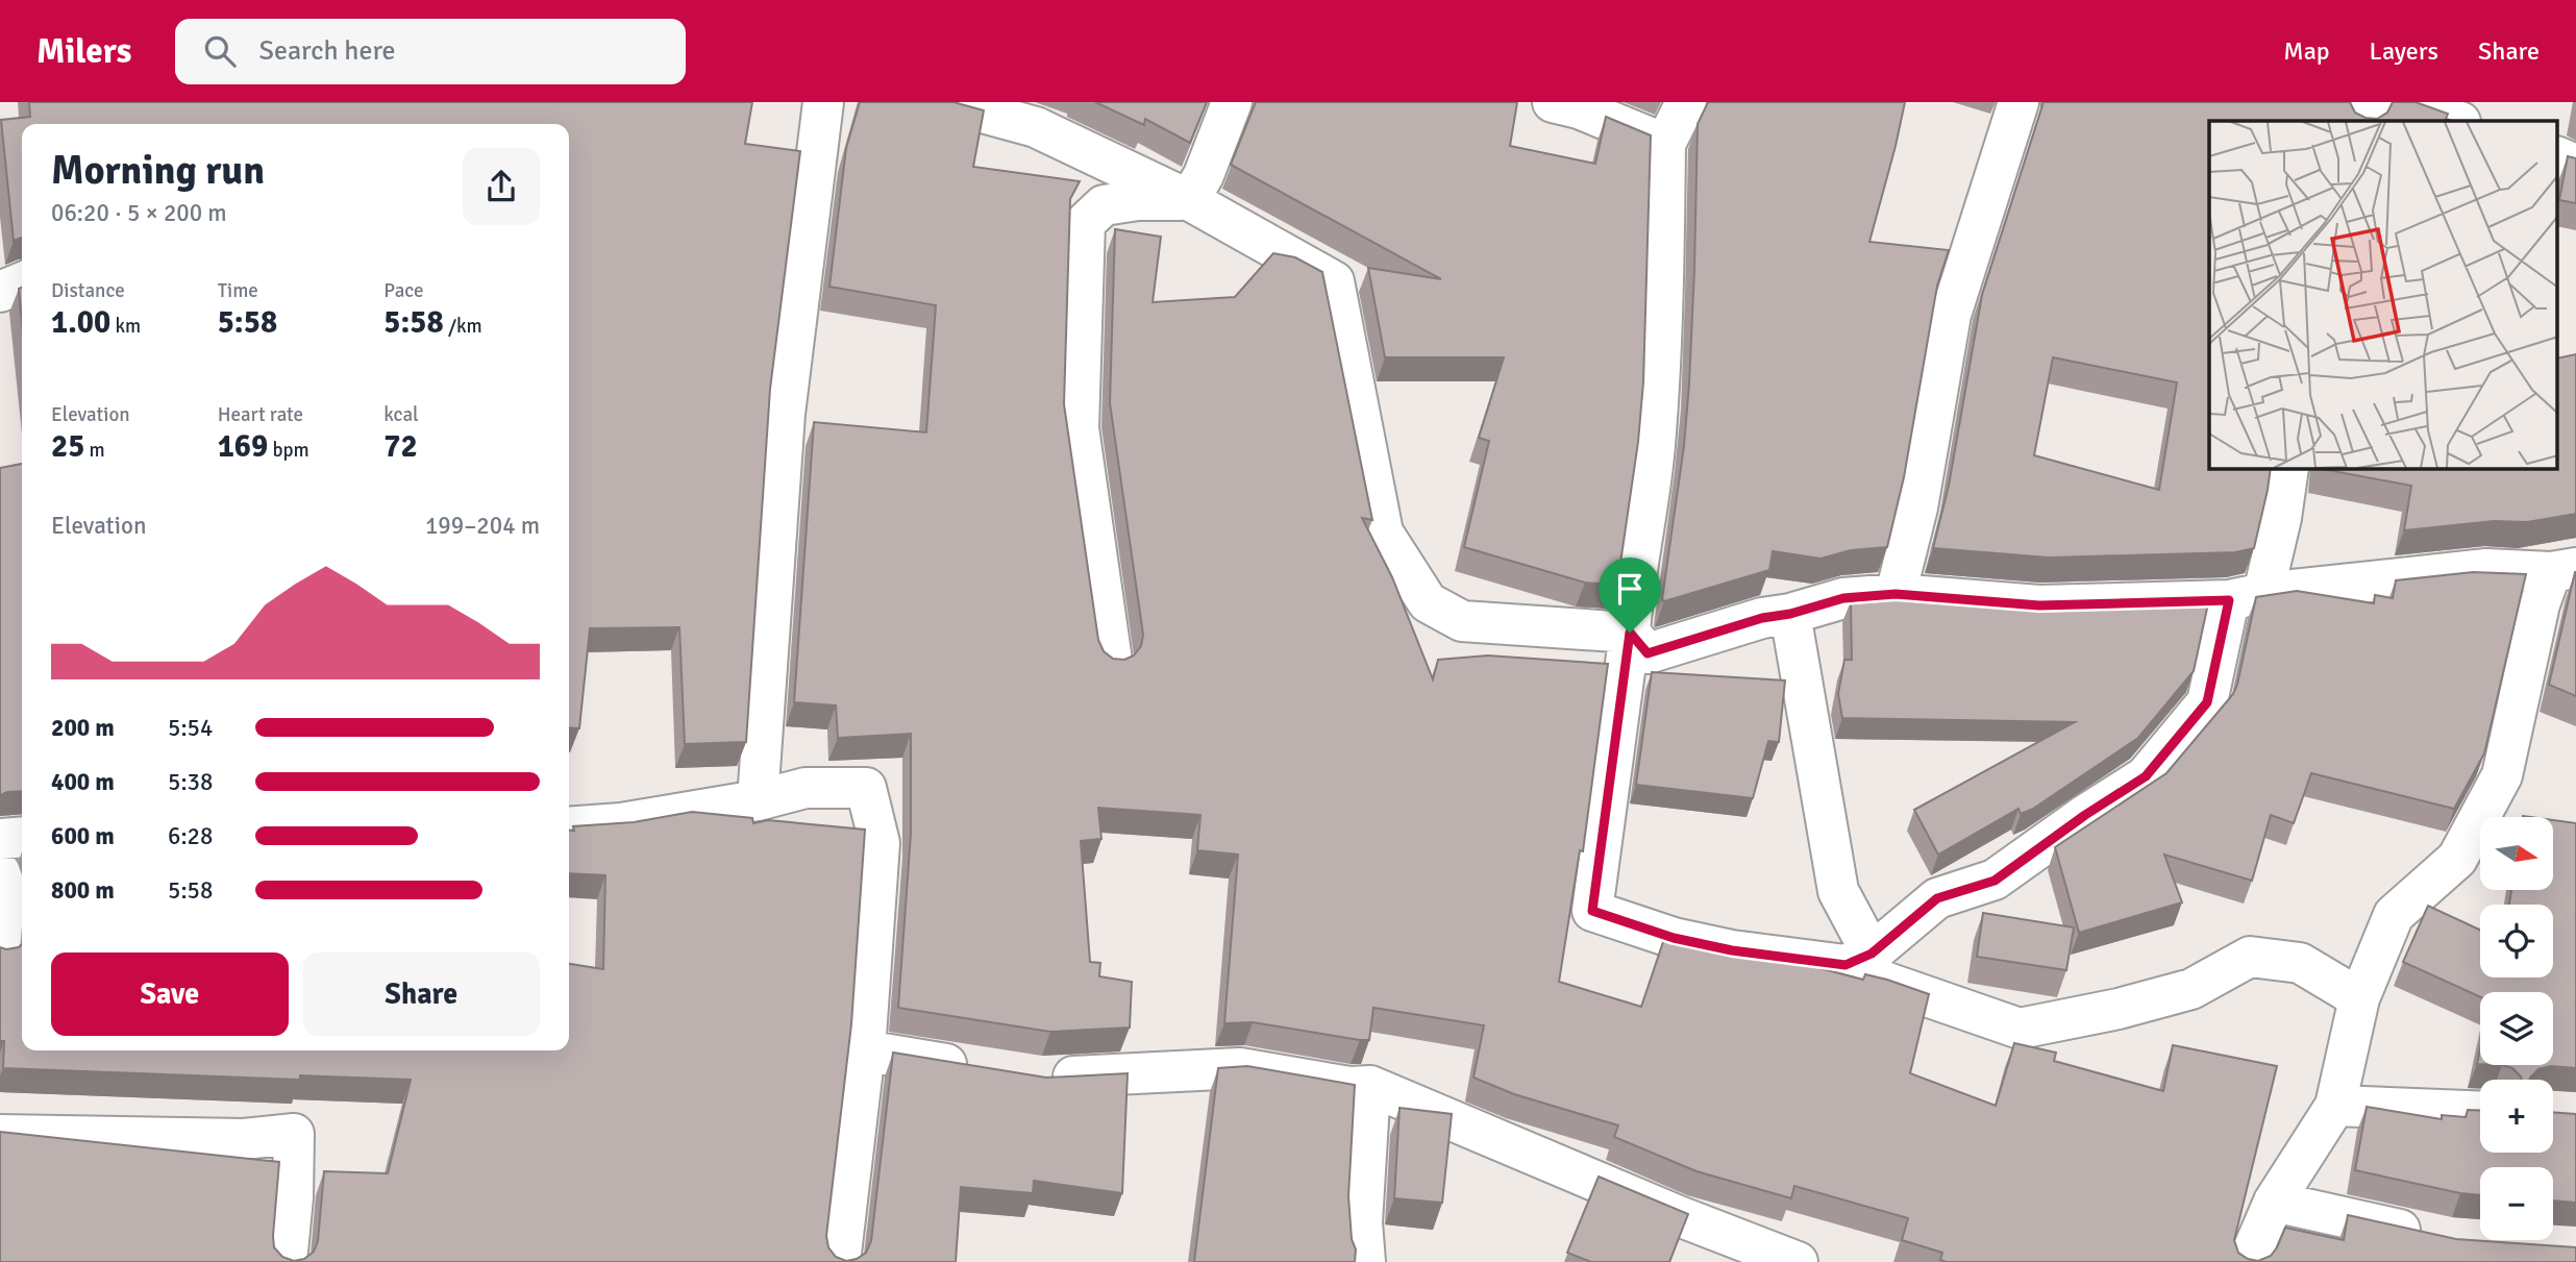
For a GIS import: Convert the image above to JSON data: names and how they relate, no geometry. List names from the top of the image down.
{
  "north": "right",
  "page": {
    "header": "Milers",
    "search": "Search here",
    "nav": ["Map", "Layers", "Share"],
    "heading": ["Morning run", "06:20 · 5 × 200 m"],
    "stats": [
      ["Distance", "1.00 km"],
      ["Time", "5:58"],
      ["Pace", "5:58 /km"],
      ["Elevation", "25 m"],
      ["Heart rate", "169 bpm"],
      ["kcal", "72"]
    ],
    "chart": ["Elevation", "199–204 m"],
    "list": [
      {
        "name": "200 m",
        "note": "5:54"
      },
      {
        "name": "400 m",
        "note": "5:38"
      },
      {
        "name": "600 m",
        "note": "6:28"
      },
      {
        "name": "800 m",
        "note": "5:58"
      }
    ],
    "map_buttons": ["+", "−"],
    "buttons": ["Save", "Share"]
  }
}
